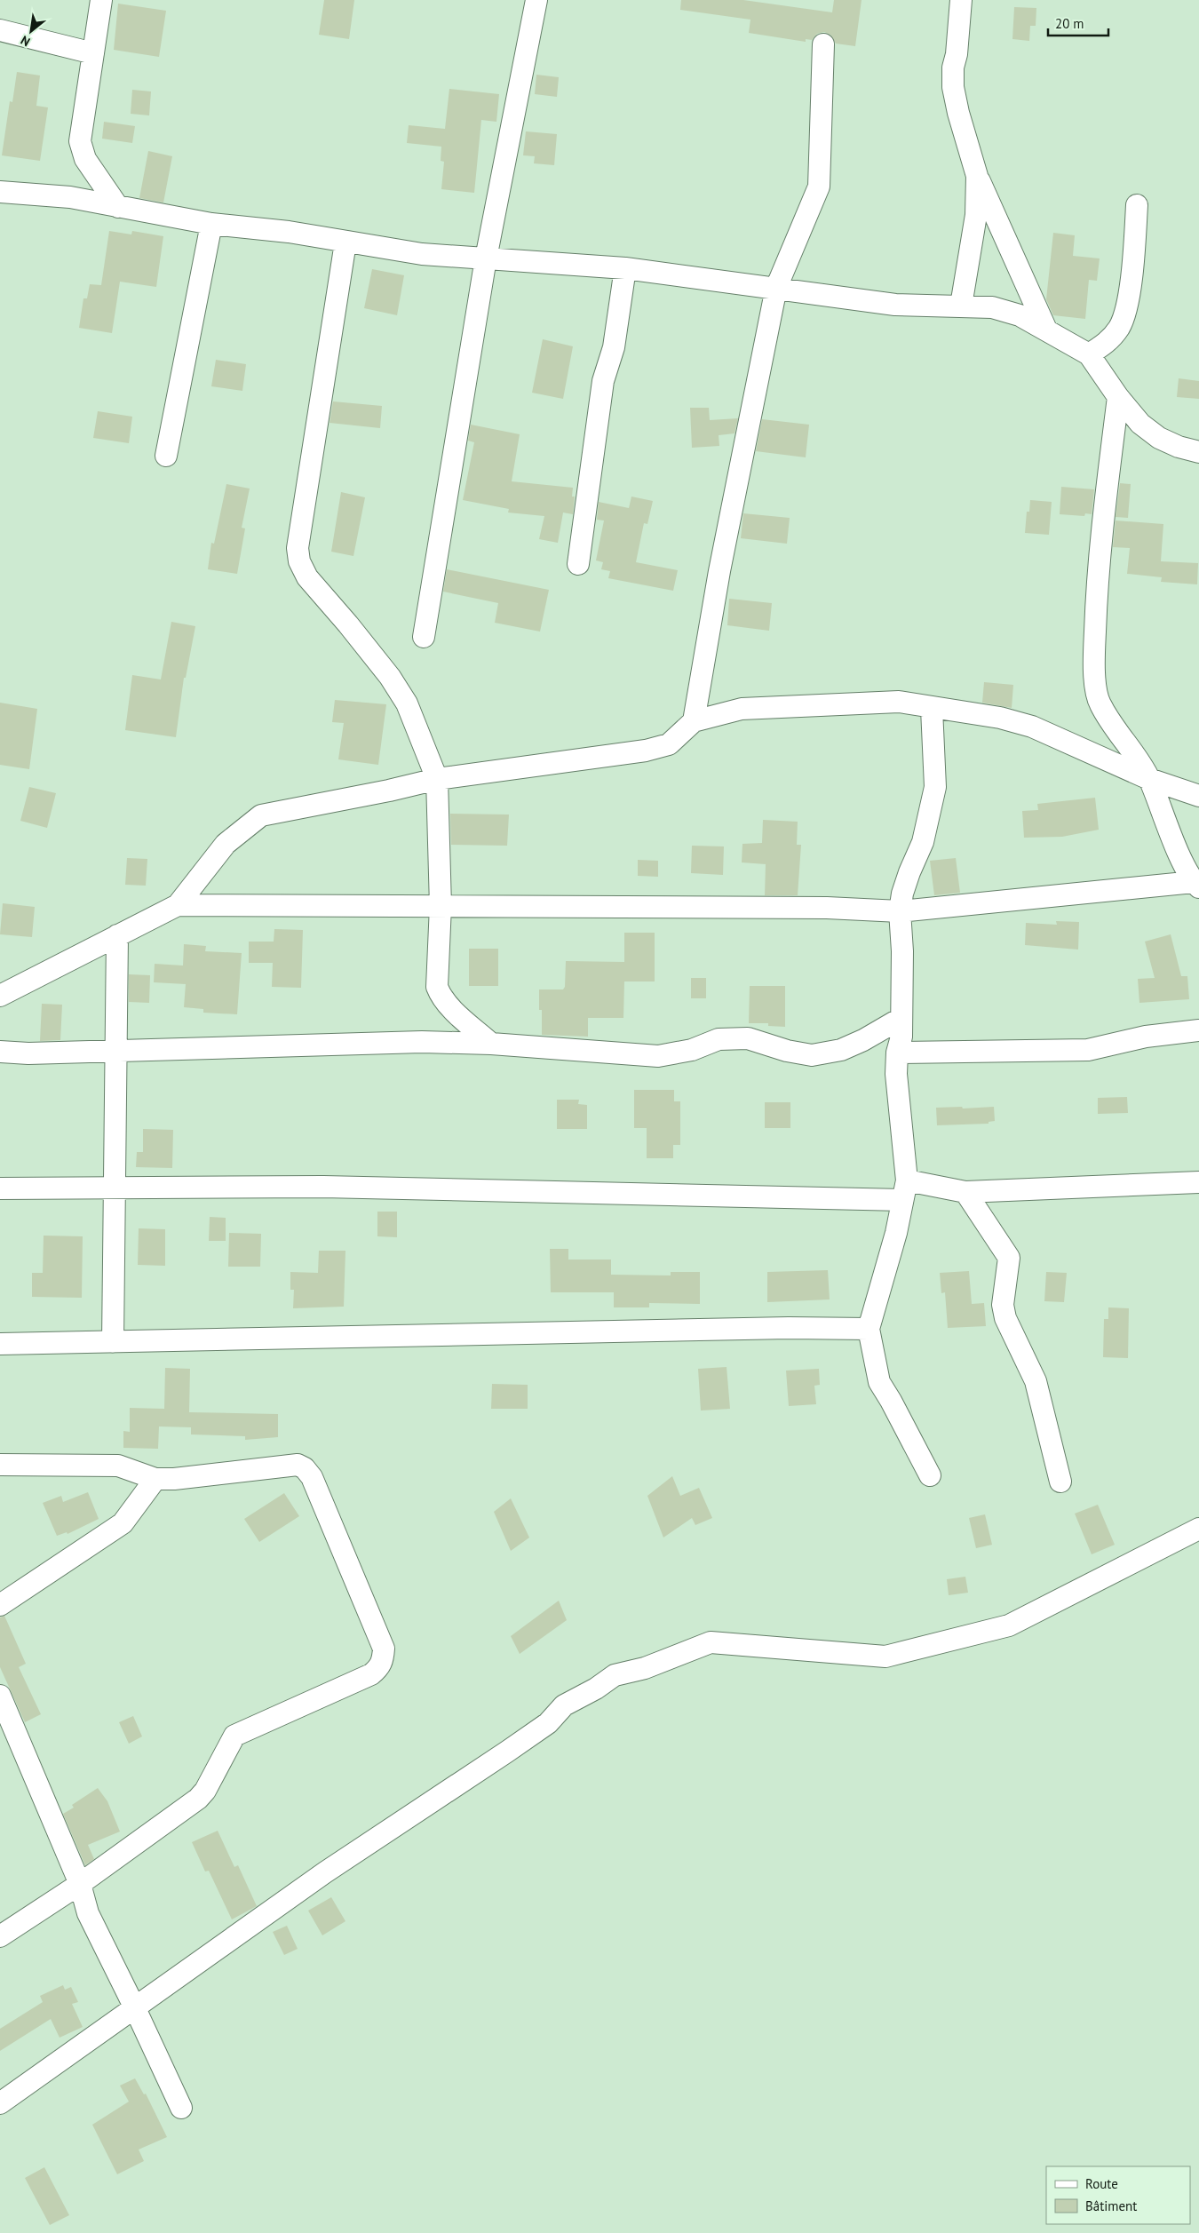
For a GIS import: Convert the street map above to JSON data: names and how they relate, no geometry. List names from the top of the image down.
{
  "legend": ["Route", "Bâtiment"],
  "scale_bar": "20 m",
  "north": "bottom left"
}
